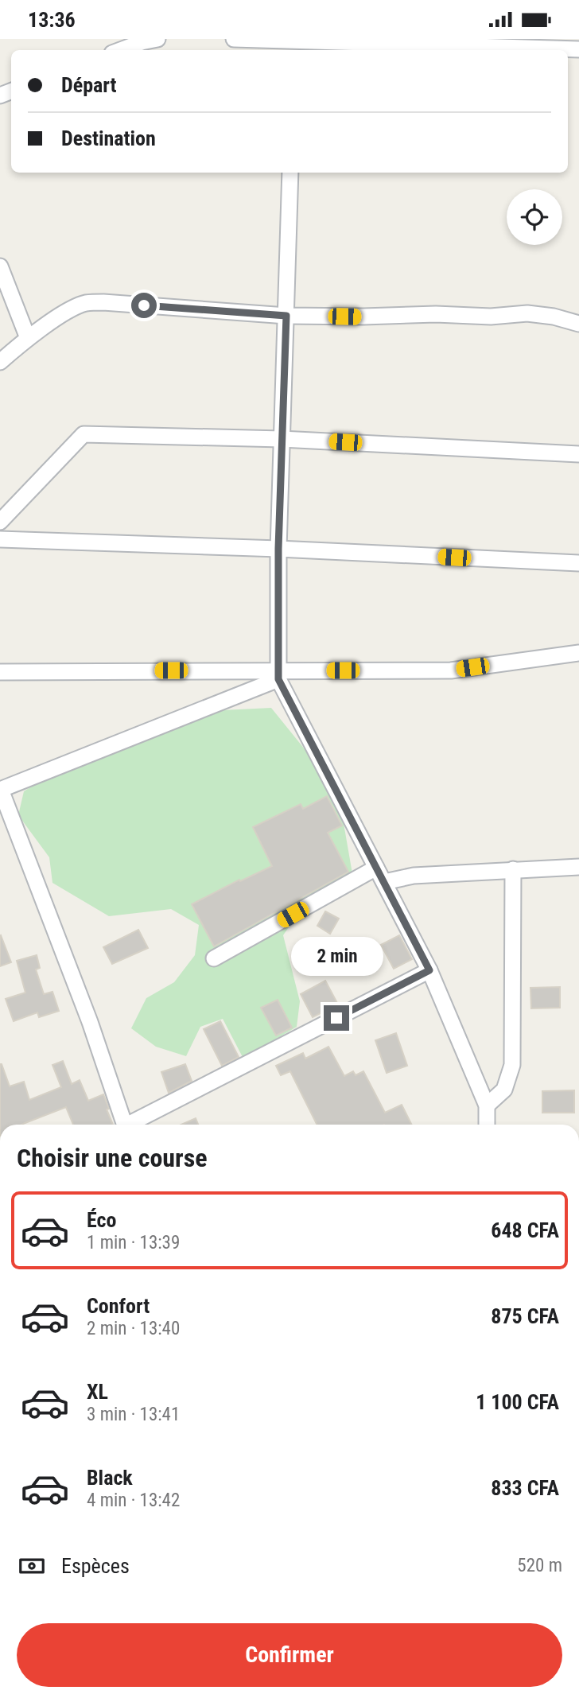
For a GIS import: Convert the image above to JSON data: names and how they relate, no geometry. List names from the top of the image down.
{
  "page": {
    "status": "13:36",
    "banner": ["Départ", "Destination"],
    "bubble": "2 min",
    "heading": "Choisir une course",
    "list": [
      {
        "name": "Éco",
        "note": "1 min · 13:39",
        "value": "648 CFA"
      },
      {
        "name": "Confort",
        "note": "2 min · 13:40",
        "value": "875 CFA"
      },
      {
        "name": "XL",
        "note": "3 min · 13:41",
        "value": "1 100 CFA"
      },
      {
        "name": "Black",
        "note": "4 min · 13:42",
        "value": "833 CFA"
      }
    ],
    "pay": ["Espèces", "520 m"],
    "buttons": "Confirmer"
  }
}
